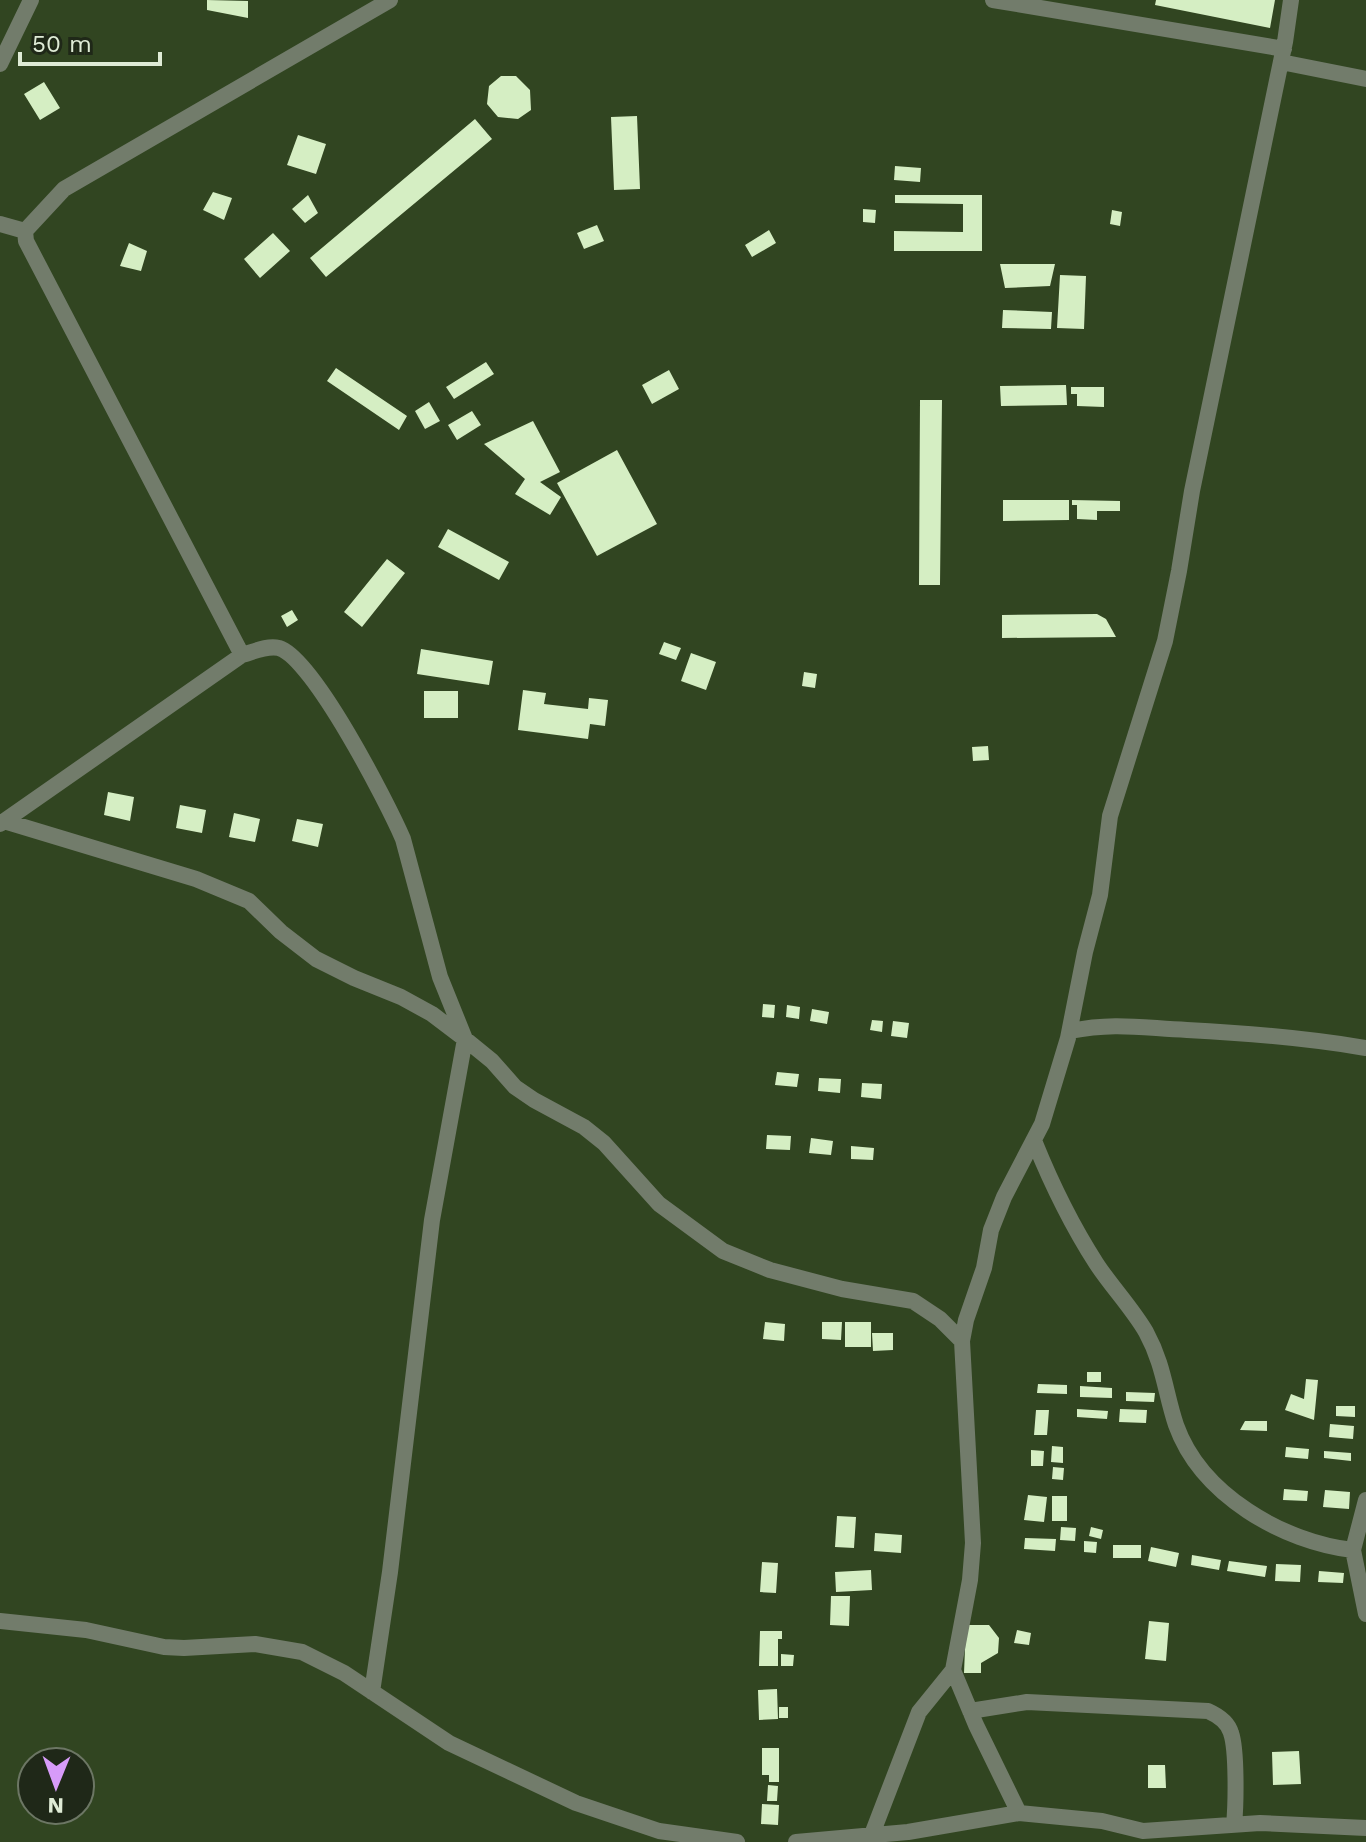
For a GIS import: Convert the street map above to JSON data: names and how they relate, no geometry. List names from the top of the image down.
{
  "scale_bar": "50 m",
  "north": "bottom"
}
